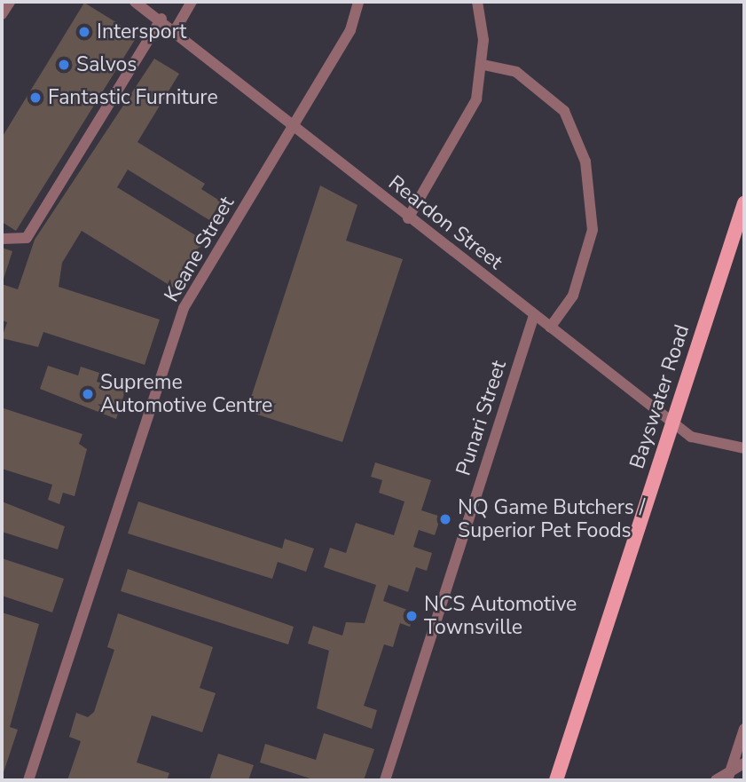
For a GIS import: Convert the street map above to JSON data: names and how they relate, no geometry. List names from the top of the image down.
{
  "streets": {
    "main road": ["Bayswater Road"],
    "street": ["Reardon Street", "Keane Street", "Punari Street"]
  },
  "crossings": [
    ["Reardon Street", "Keane Street"],
    ["Reardon Street", "Bayswater Road"],
    ["Reardon Street", "Punari Street"]
  ],
  "places": [
    "Intersport",
    "Salvos",
    "Fantastic Furniture",
    "Supreme Automotive Centre",
    "NQ Game Butchers / Superior Pet Foods",
    "NCS Automotive Townsville"
  ]
}
